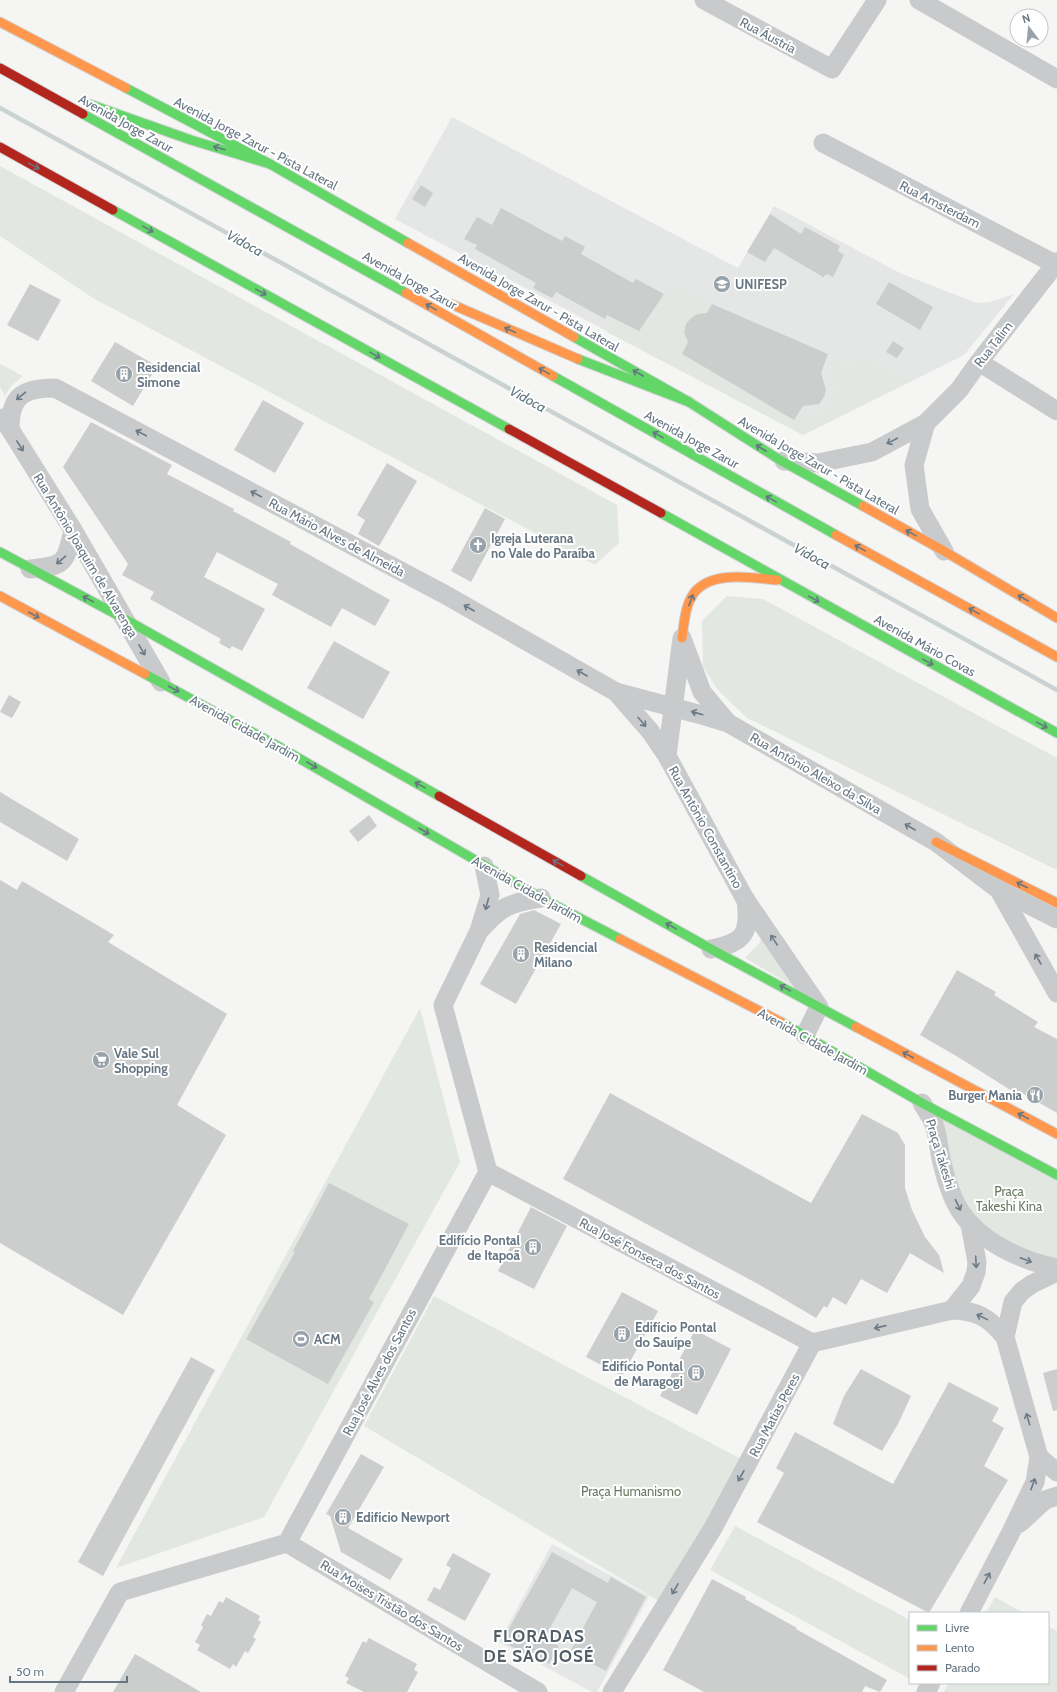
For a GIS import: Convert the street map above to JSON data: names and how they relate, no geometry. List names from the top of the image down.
{
  "streets": {
    "main road": [
      "Avenida Jorge Zarur",
      "Avenida Jorge Zarur - Pista Lateral",
      "Avenida Mário Covas",
      "Avenida Cidade Jardim"
    ],
    "street": [
      "Rua Áustria",
      "Rua Amsterdam",
      "Rua Talim",
      "Rua Mário Alves de Almeida",
      "Rua Antônio Joaquim de Alvarenga",
      "Rua Antônio Aleixo da Silva",
      "Rua Antônio Constantino",
      "Praça Takeshi",
      "Rua José Fonseca dos Santos",
      "Rua José Alves dos Santos",
      "Rua Matias Peres",
      "Rua Moises Tristão dos Santos"
    ]
  },
  "crossings": [
    ["Avenida Jorge Zarur - Pista Lateral", "Rua Talim"],
    ["Rua Amsterdam", "Rua Talim"],
    ["Rua Mário Alves de Almeida", "Rua Antônio Joaquim de Alvarenga"],
    ["Rua Mário Alves de Almeida", "Rua Antônio Aleixo da Silva"],
    ["Rua Mário Alves de Almeida", "Rua Antônio Constantino"],
    ["Rua Antônio Joaquim de Alvarenga", "Avenida Cidade Jardim"],
    ["Avenida Cidade Jardim", "Praça Takeshi"],
    ["Rua Antônio Aleixo da Silva", "Rua Antônio Constantino"],
    ["Rua José Fonseca dos Santos", "Rua José Alves dos Santos"],
    ["Rua José Fonseca dos Santos", "Rua Matias Peres"],
    ["Rua José Alves dos Santos", "Rua Moises Tristão dos Santos"]
  ],
  "one_way": [
    "Rua Mário Alves de Almeida",
    "Rua Antônio Joaquim de Alvarenga",
    "Avenida Mário Covas",
    "Rua Antônio Aleixo da Silva",
    "Rua Matias Peres"
  ],
  "districts": ["FLORADAS DE SÃO JOSÉ"],
  "water": ["Vidoca"],
  "parks": ["Praça Takeshi Kina", "Praça Humanismo"],
  "places": {
    "school or university": ["UNIFESP"],
    "building": [
      "Residencial Simone",
      "Residencial Milano",
      "Edifício Pontal de Itapoã",
      "Edifício Pontal do Sauípe",
      "Edifício Pontal de Maragogi",
      "Edifício Newport"
    ],
    "church": ["Igreja Luterana no Vale do Paraíba"],
    "supermarket": ["Vale Sul Shopping"],
    "restaurant": ["Burger Mania"],
    "sports": ["ACM"]
  },
  "legend": ["Livre", "Lento", "Parado"],
  "scale_bar": "50 m",
  "north": "top"
}
